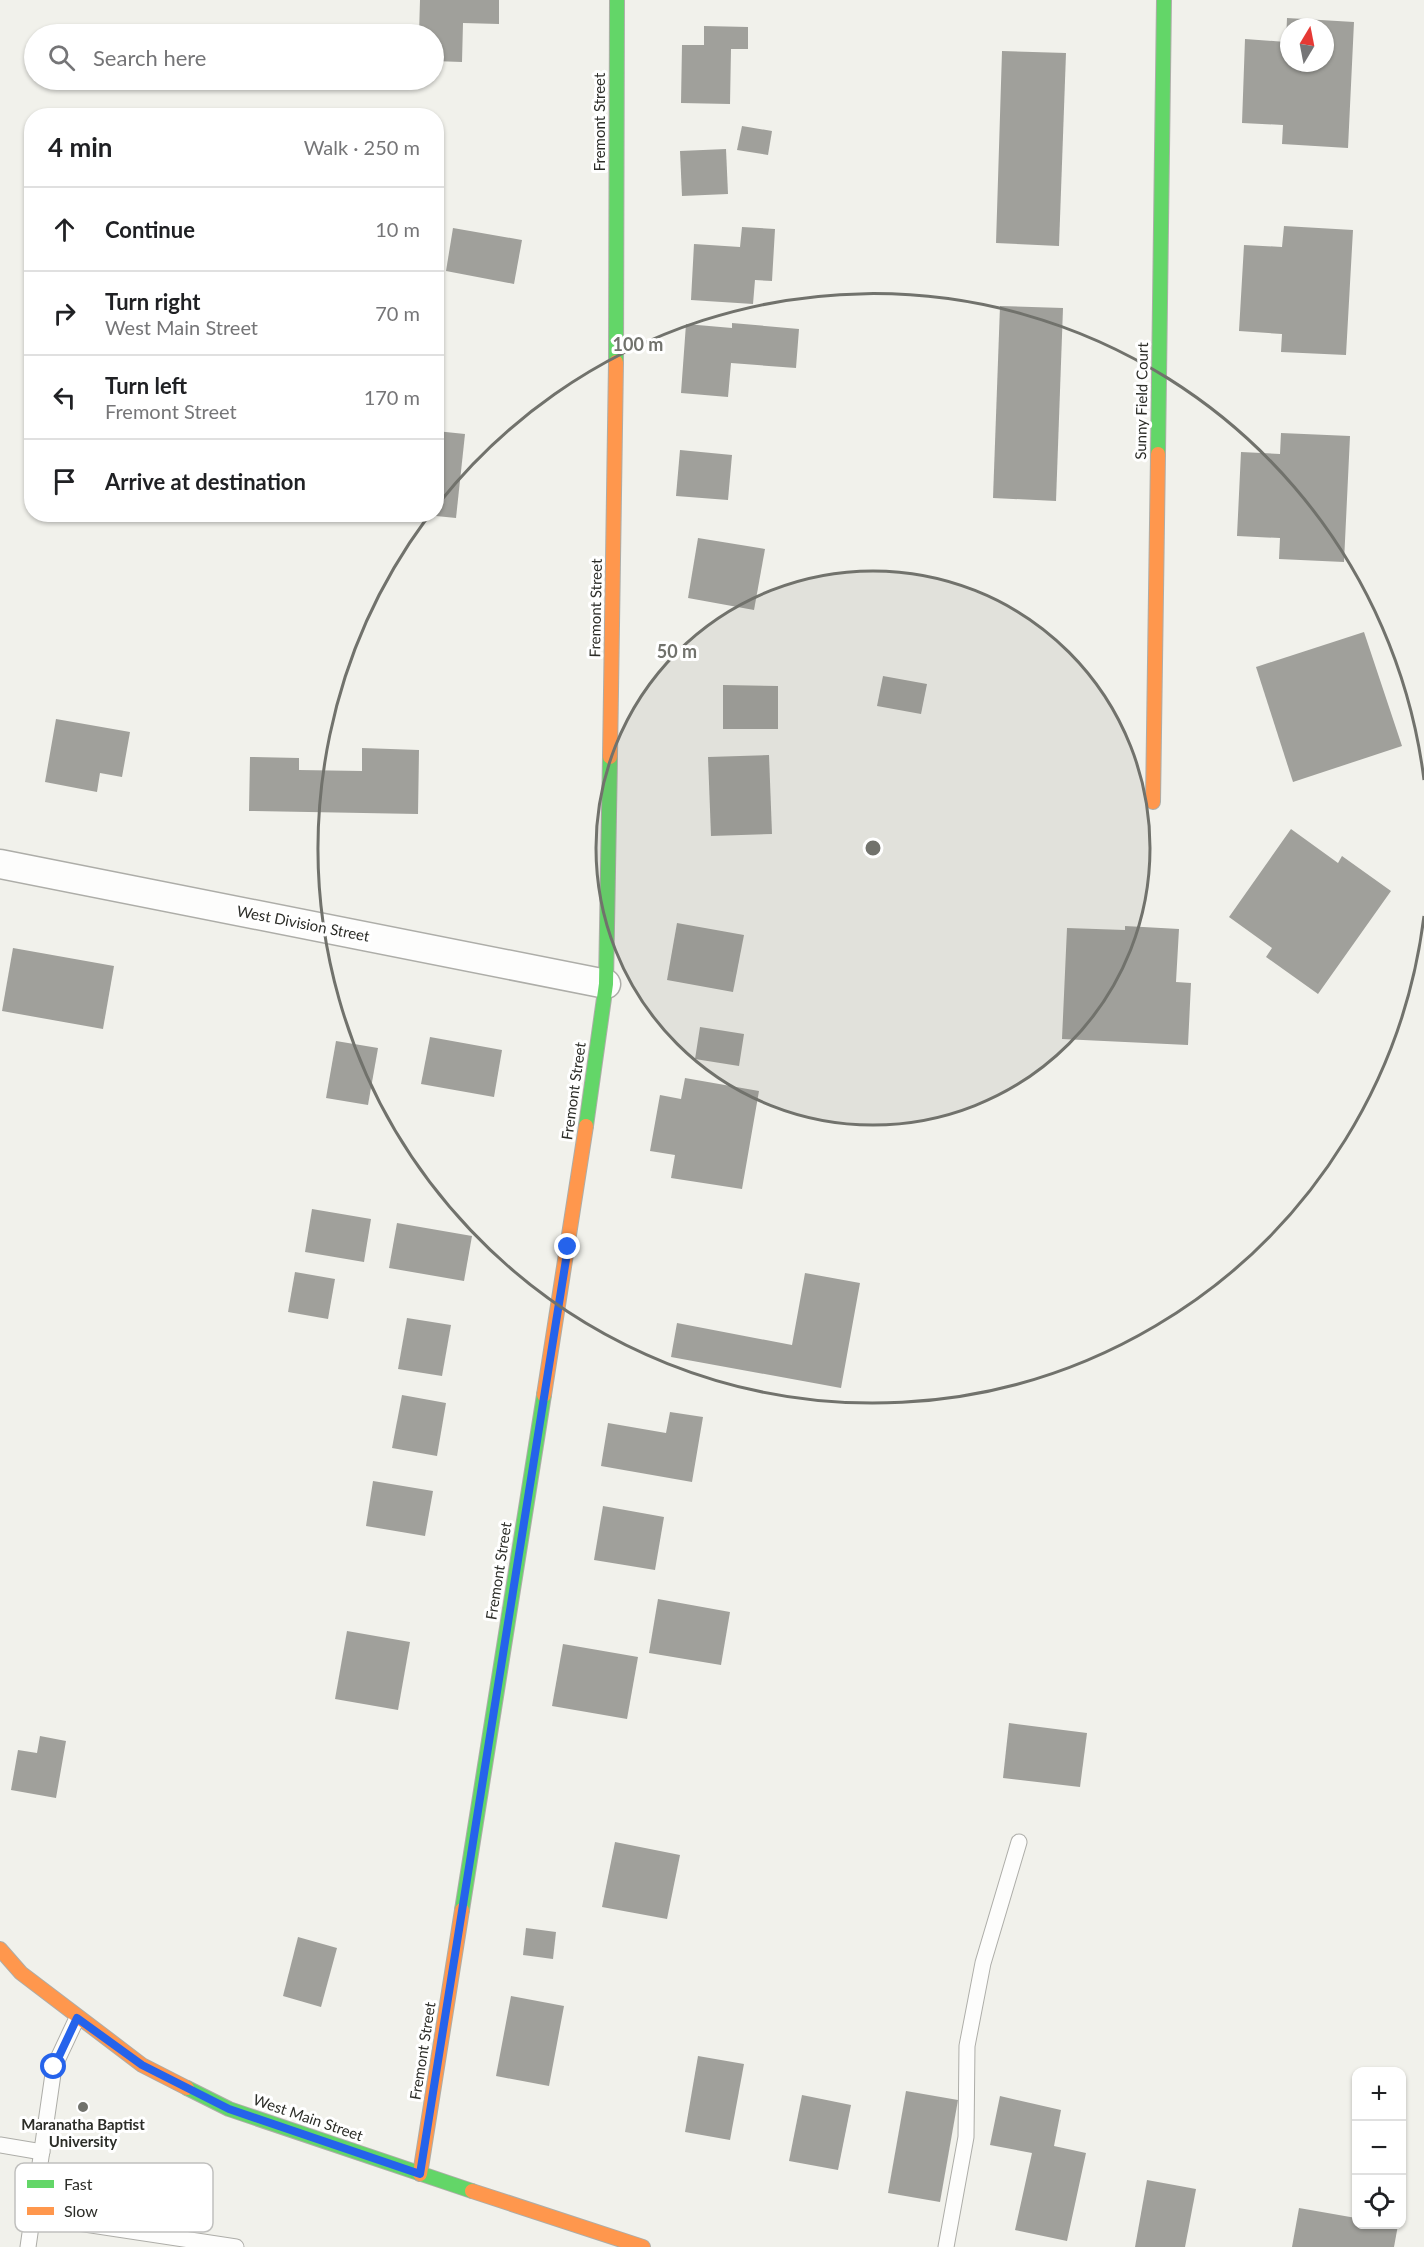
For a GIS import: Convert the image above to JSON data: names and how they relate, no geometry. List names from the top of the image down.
{
  "streets": {
    "street": [
      "Fremont Street",
      "Sunny Field Court",
      "West Division Street",
      "West Main Street"
    ]
  },
  "crossings": [
    ["Fremont Street", "West Division Street"],
    ["Fremont Street", "West Main Street"]
  ],
  "places": ["Maranatha Baptist University"],
  "legend": ["Fast", "Slow"],
  "north": "top",
  "page": {
    "search": "Search here",
    "heading": ["4 min", "Walk · 250 m"],
    "list": [
      ["Continue", "10 m"],
      ["Turn right", "West Main Street", "70 m"],
      ["Turn left", "Fremont Street", "170 m"],
      "Arrive at destination"
    ],
    "map_buttons": ["+", "−"]
  },
  "rings": ["100 m", "50 m"]
}
